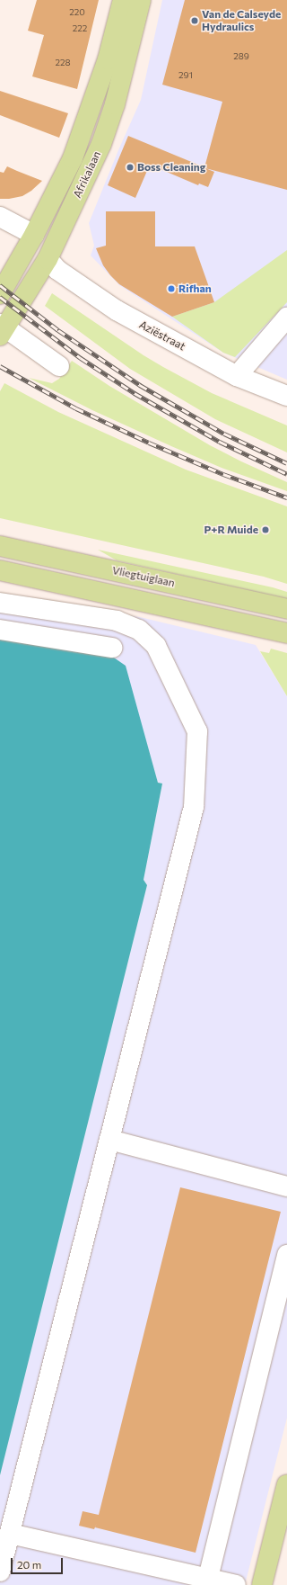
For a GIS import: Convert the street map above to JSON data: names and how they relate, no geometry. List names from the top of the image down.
{
  "streets": {
    "main road": ["Afrikalaan", "Vliegtuiglaan"],
    "street": ["Aziëstraat"]
  },
  "crossings": [
    ["Afrikalaan", "Aziëstraat"]
  ],
  "places": [
    "Van de Calseyde Hydraulics",
    "Boss Cleaning",
    "Rifhan",
    "P+R Muide"
  ],
  "house_numbers": [
    "220",
    "222",
    "289",
    "228",
    "291"
  ],
  "scale_bar": "20 m"
}
